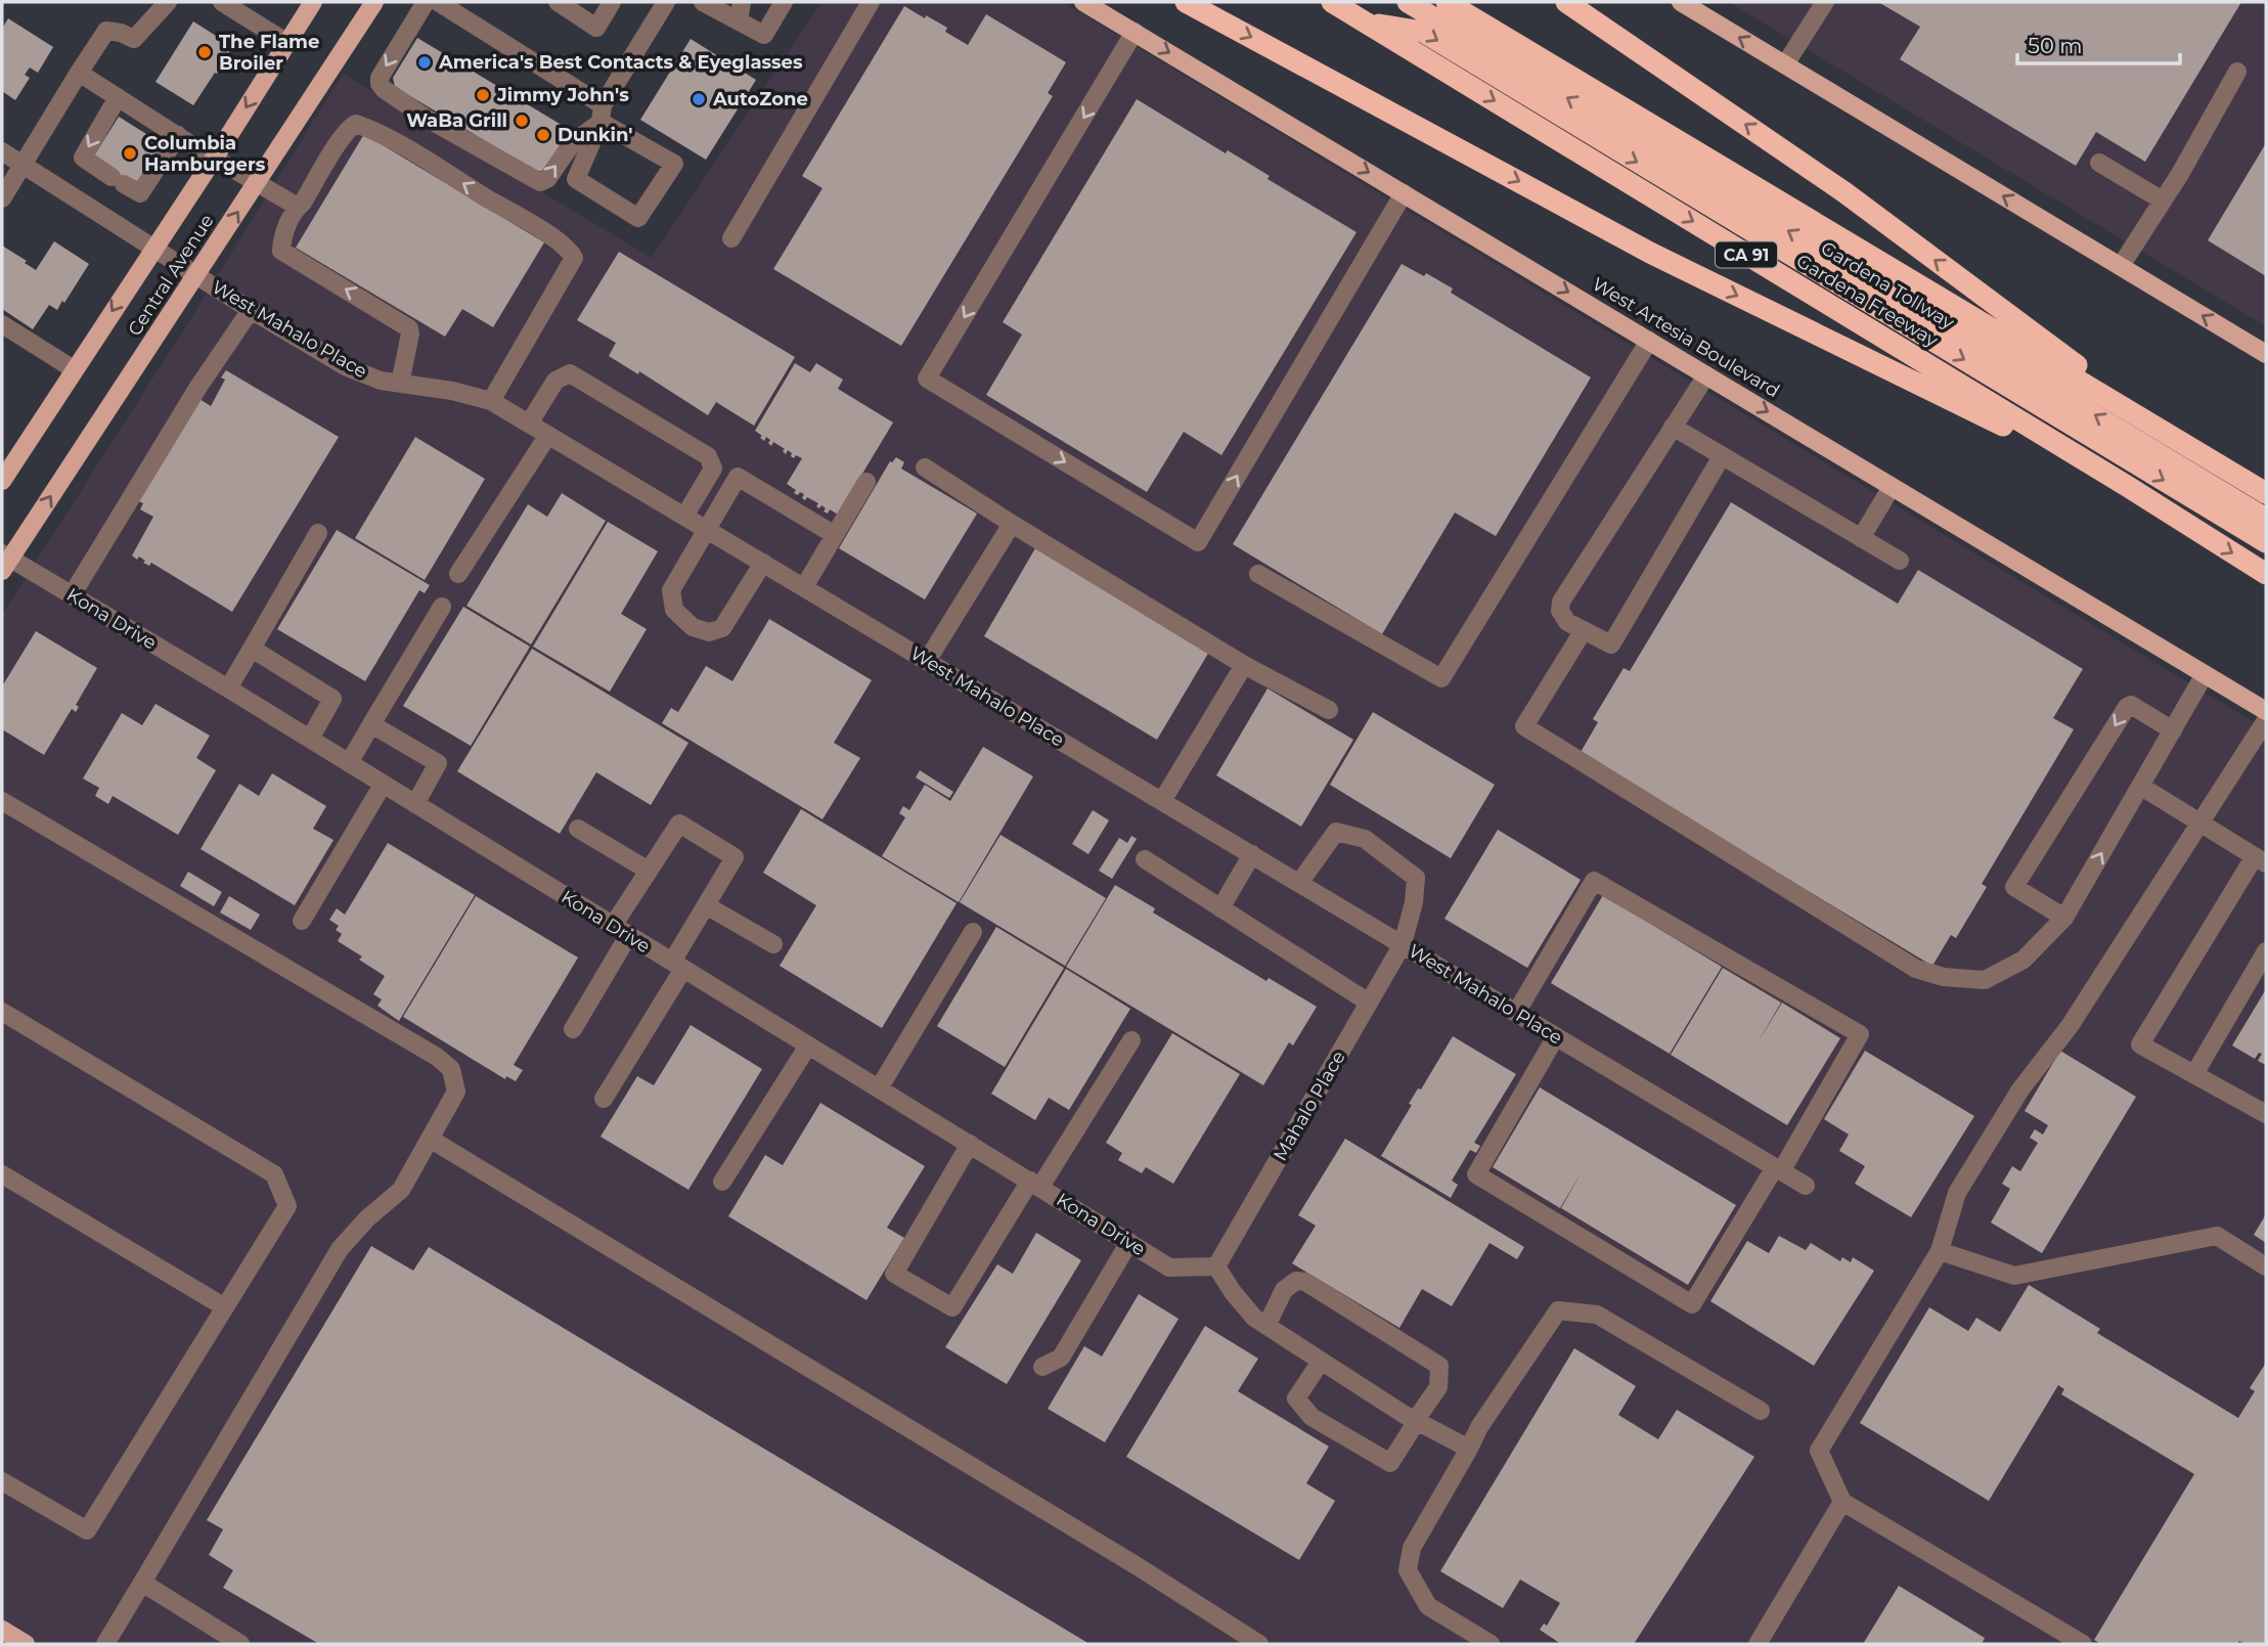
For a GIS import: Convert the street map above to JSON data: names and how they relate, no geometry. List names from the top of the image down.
{
  "streets": {
    "highway": ["CA 91", "Gardena Tollway", "Gardena Freeway"],
    "main road": ["Central Avenue", "West Artesia Boulevard"],
    "street": ["West Mahalo Place", "Kona Drive", "Mahalo Place"]
  },
  "crossings": [
    ["Central Avenue", "West Mahalo Place"],
    ["Central Avenue", "Kona Drive"],
    ["Gardena Tollway", "Gardena Freeway"],
    ["West Mahalo Place", "Mahalo Place"],
    ["Kona Drive", "Mahalo Place"]
  ],
  "one_way": ["West Artesia Boulevard"],
  "places": [
    "The Flame Broiler",
    "America's Best Contacts & Eyeglasses",
    "Jimmy John's",
    "AutoZone",
    "WaBa Grill",
    "Dunkin'",
    "Columbia Hamburgers"
  ],
  "scale_bar": "50 m"
}
